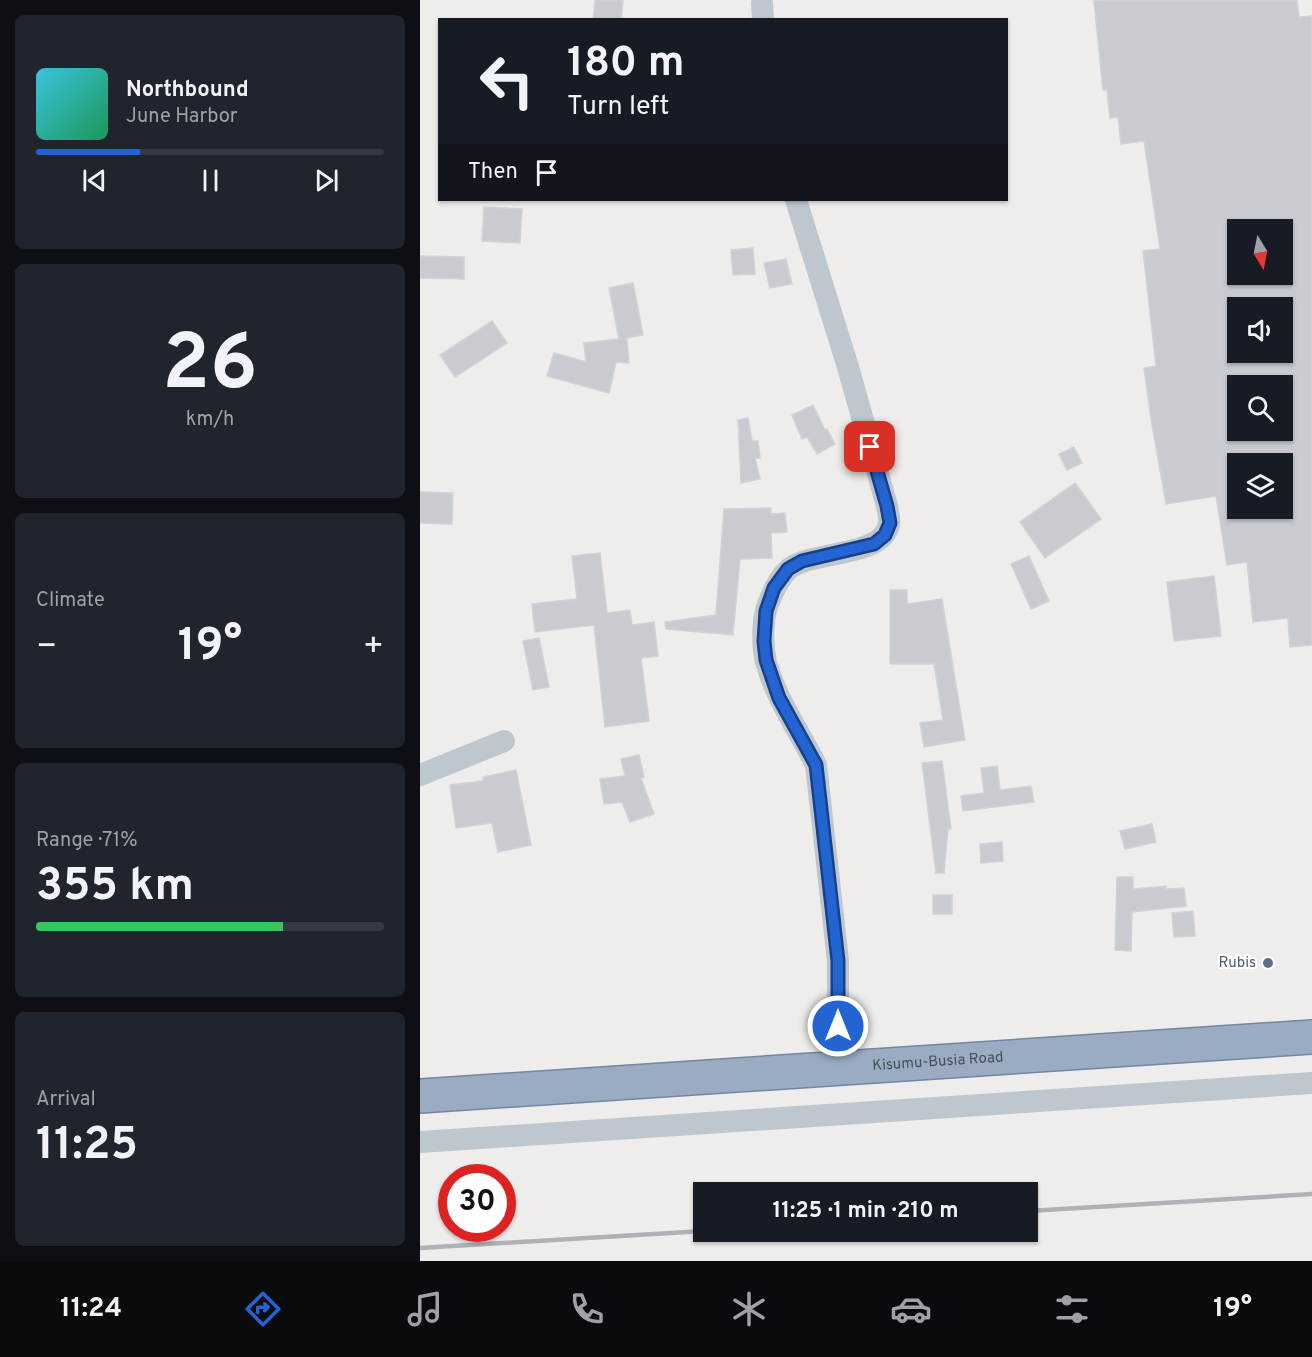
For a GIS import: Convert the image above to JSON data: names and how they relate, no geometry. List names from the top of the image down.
{
  "streets": {
    "highway": ["Kisumu-Busia Road"]
  },
  "places": ["Rubis"],
  "north": "bottom",
  "page": {
    "turn": ["180 m", "Turn left"],
    "song": ["Northbound", "June Harbor"],
    "then": "Then",
    "tile": [
      ["26", "km/h"],
      "Climate",
      ["Range · 71%", "355 km"],
      ["Arrival", "11:25"]
    ],
    "heat": ["−", "19°", "+"],
    "limit": "30",
    "trip": "11:25 · 1 min · 210 m",
    "tabs": ["11:24", "19°"]
  }
}
